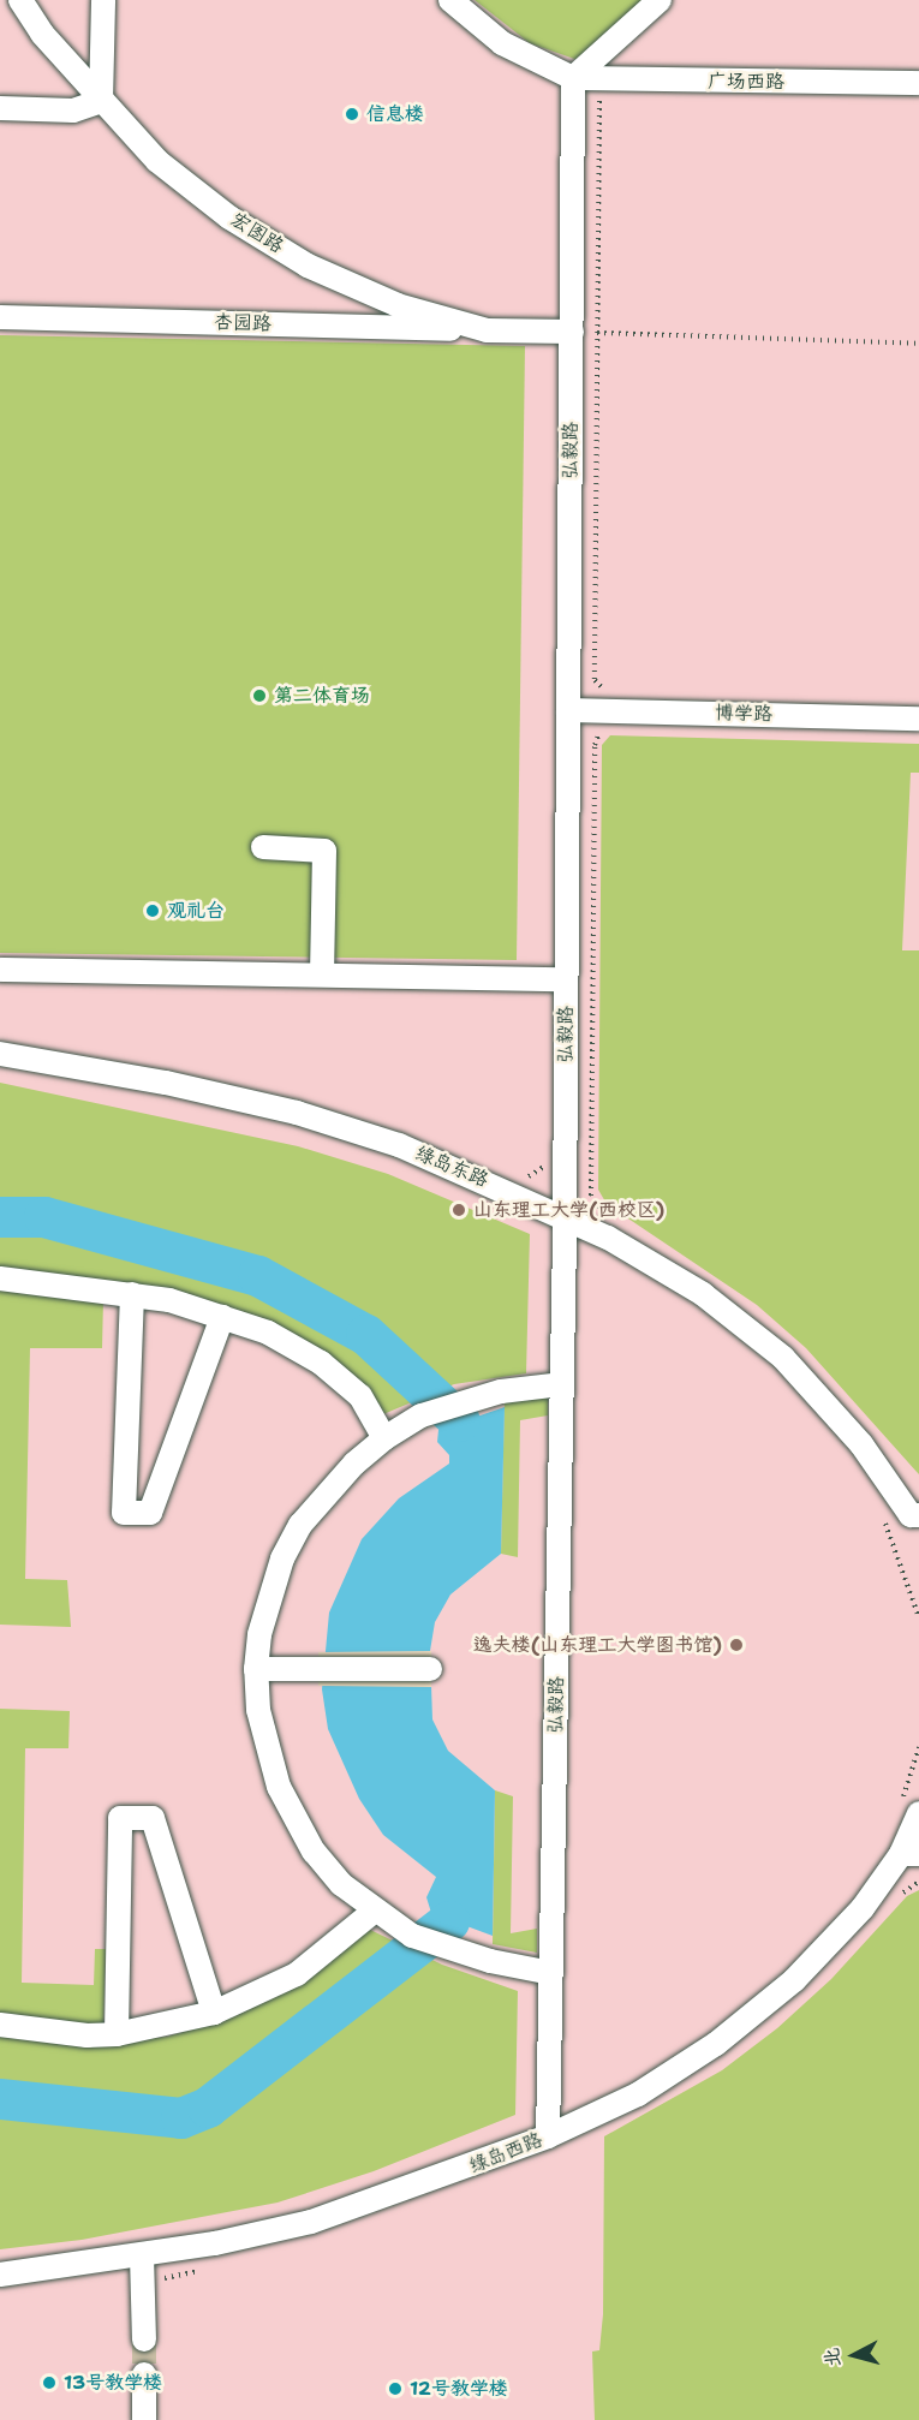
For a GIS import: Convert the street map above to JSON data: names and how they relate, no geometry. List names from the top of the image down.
{
  "streets": {
    "street": [
      "广场西路",
      "宏图路",
      "杏园路",
      "弘毅路",
      "博学路",
      "绿岛东路",
      "绿岛西路"
    ]
  },
  "crossings": [
    ["广场西路", "弘毅路"],
    ["宏图路", "杏园路"],
    ["宏图路", "弘毅路"],
    ["弘毅路", "博学路"],
    ["弘毅路", "绿岛东路"],
    ["弘毅路", "绿岛西路"]
  ],
  "places": [
    "信息楼",
    "第二体育场",
    "观礼台",
    "山东理工大学(西校区)",
    "逸夫楼(山东理工大学图书馆)",
    "13号教学楼",
    "12号教学楼"
  ],
  "north": "left"
}
